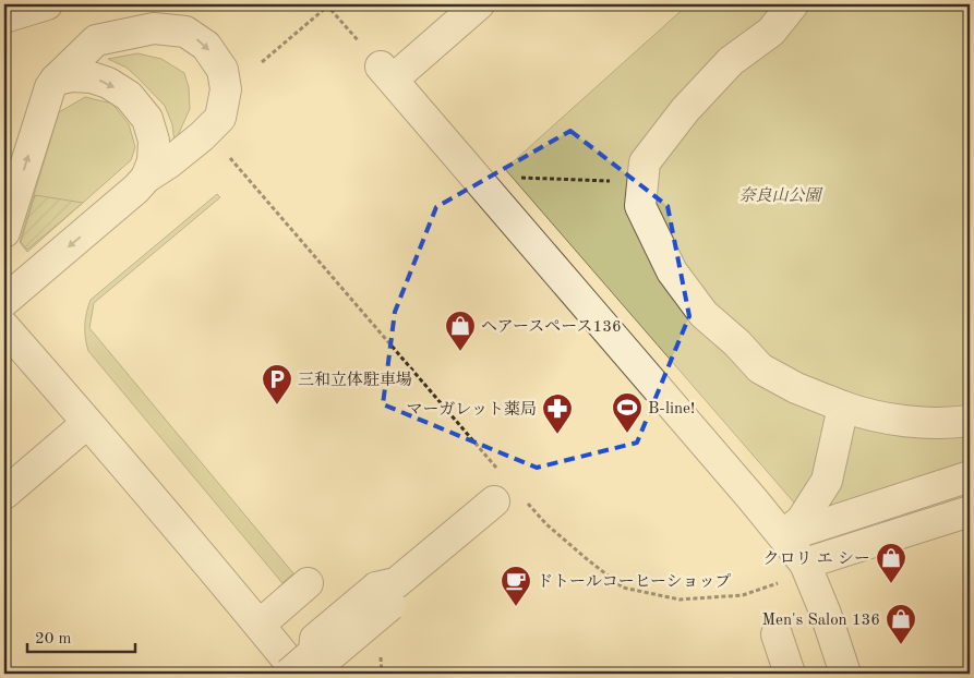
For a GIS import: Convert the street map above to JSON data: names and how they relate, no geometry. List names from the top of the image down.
{
  "parks": ["奈良山公園"],
  "places": {
    "shop": ["ヘアースペース136", "クロリ エ シー", "Men's Salon 136"],
    "parking": ["三和立体駐車場"],
    "sports": ["B-line!"],
    "pharmacy": ["マーガレット薬局"],
    "cafe": ["ドトールコーヒーショップ"]
  },
  "scale_bar": "20 m"
}
